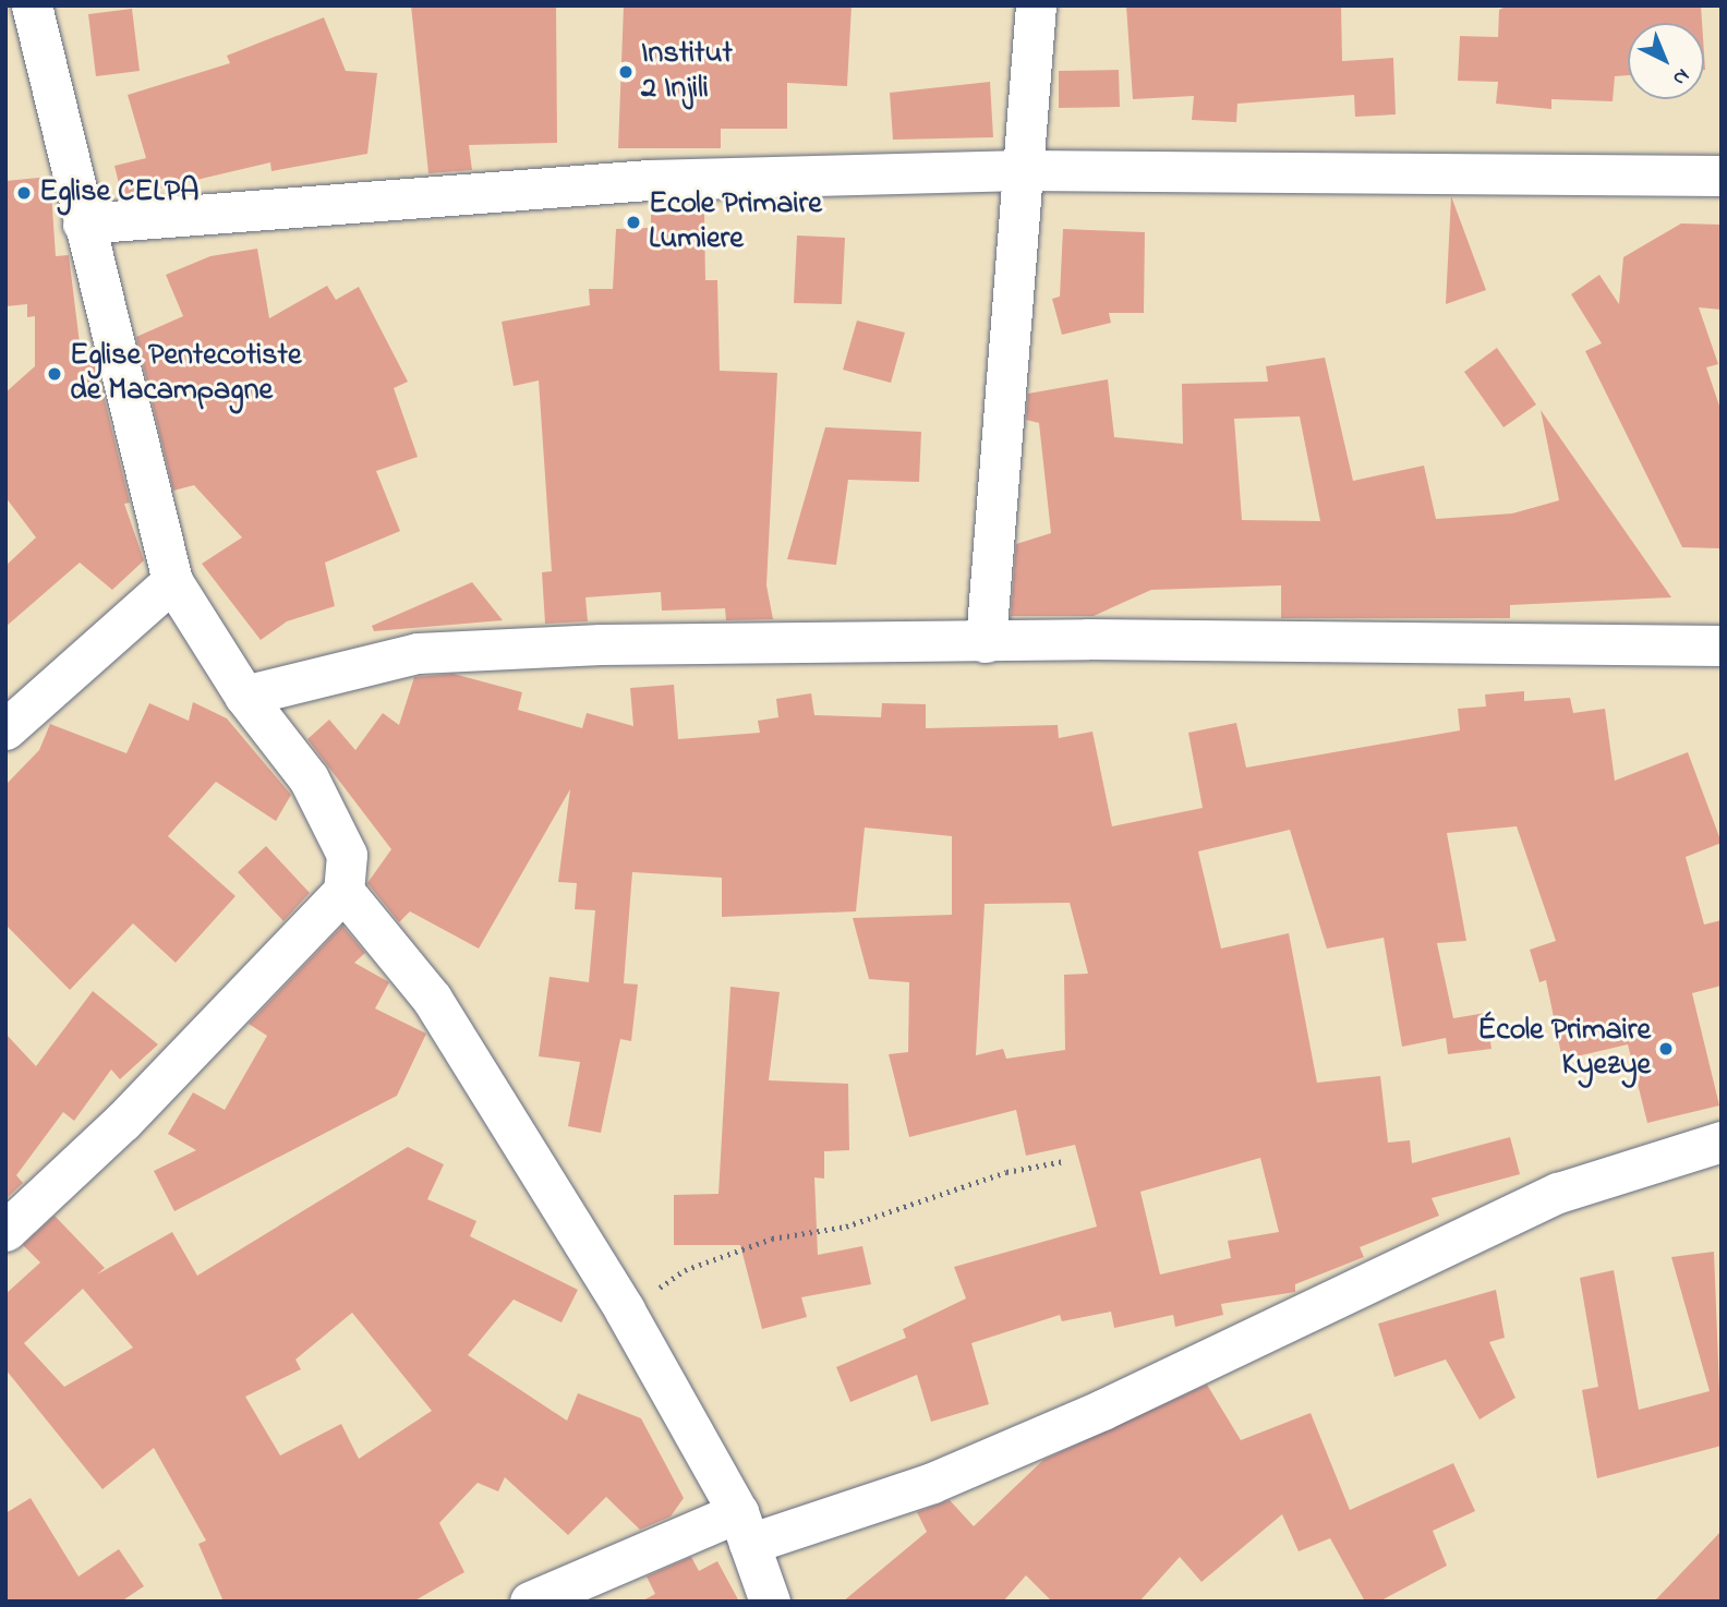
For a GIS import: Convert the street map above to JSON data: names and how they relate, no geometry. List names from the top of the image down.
{
  "places": [
    "Institut 2 Injili",
    "Eglise CELPA",
    "Ecole Primaire Lumiere",
    "Eglise Pentecotiste de Macampagne",
    "École Primaire Kyezye"
  ],
  "north": "bottom right"
}
